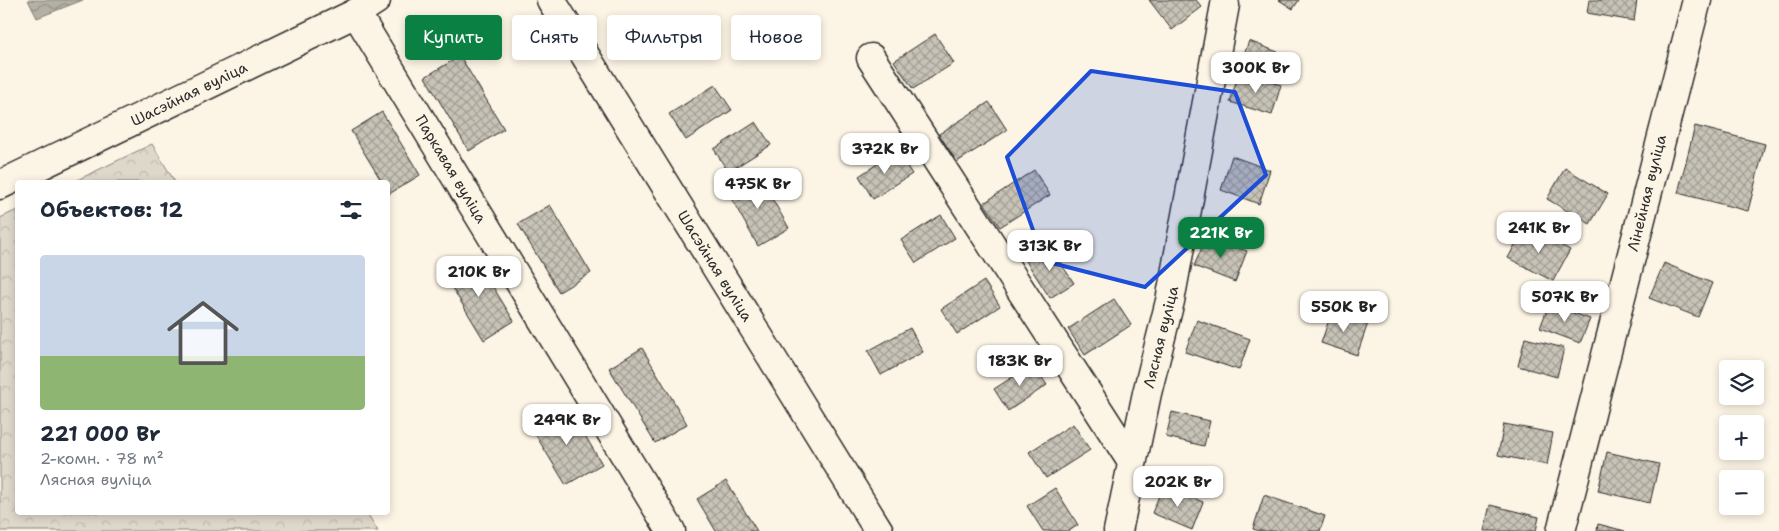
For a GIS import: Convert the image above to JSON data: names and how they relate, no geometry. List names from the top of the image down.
{
  "streets": {
    "street": [
      "Шасэйная вуліца",
      "Паркавая вуліца",
      "Лінейная вуліца",
      "Лясная вуліца"
    ]
  },
  "crossings": [
    ["Шасэйная вуліца", "Паркавая вуліца"]
  ],
  "page": {
    "chip": [
      "Купить",
      "Снять",
      "Фильтры",
      "Новое"
    ],
    "price": [
      "300K Br",
      "372K Br",
      "475K Br",
      "241K Br",
      "221K Br",
      "313K Br",
      "210K Br",
      "507K Br",
      "550K Br",
      "183K Br",
      "249K Br",
      "202K Br"
    ],
    "heading": "Объектов: 12",
    "list": [
      {
        "name": "221 000 Br",
        "note": "2-комн. · 78 m² · Лясная вуліца"
      }
    ],
    "map_buttons": ["+", "−"]
  }
}
